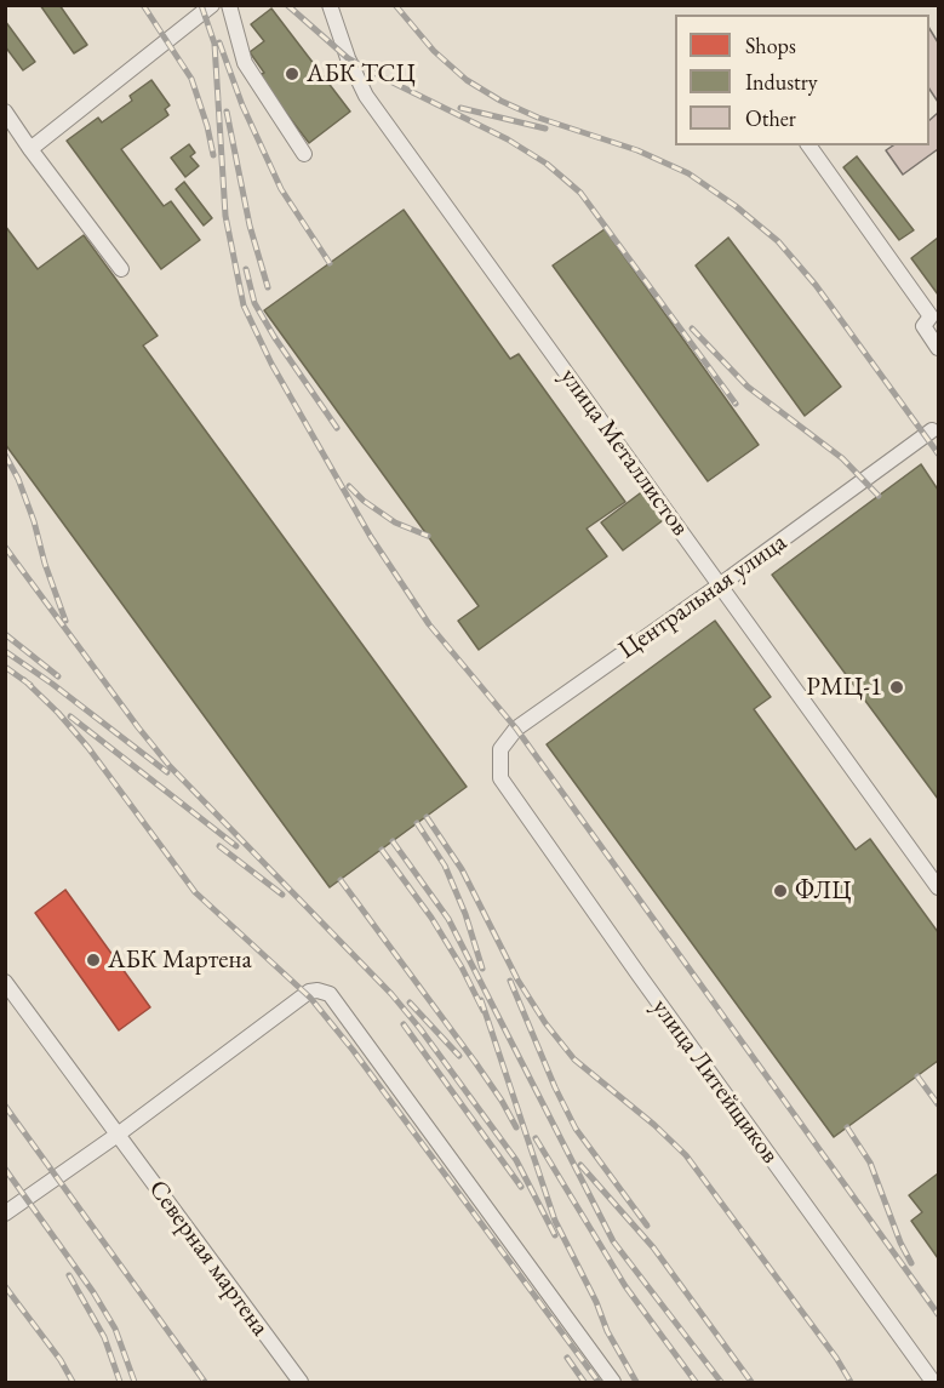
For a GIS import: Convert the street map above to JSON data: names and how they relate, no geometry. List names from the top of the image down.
{
  "streets": {
    "street": [
      "улица Металлистов",
      "Центральная улица",
      "улица Литейщиков",
      "Северная мартена"
    ]
  },
  "crossings": [
    ["улица Металлистов", "Центральная улица"],
    ["Центральная улица", "улица Литейщиков"]
  ],
  "places": [
    "АБК ТСЦ",
    "РМЦ-1",
    "ФЛЦ",
    "АБК Мартена"
  ],
  "legend": ["Shops", "Industry", "Other"]
}
